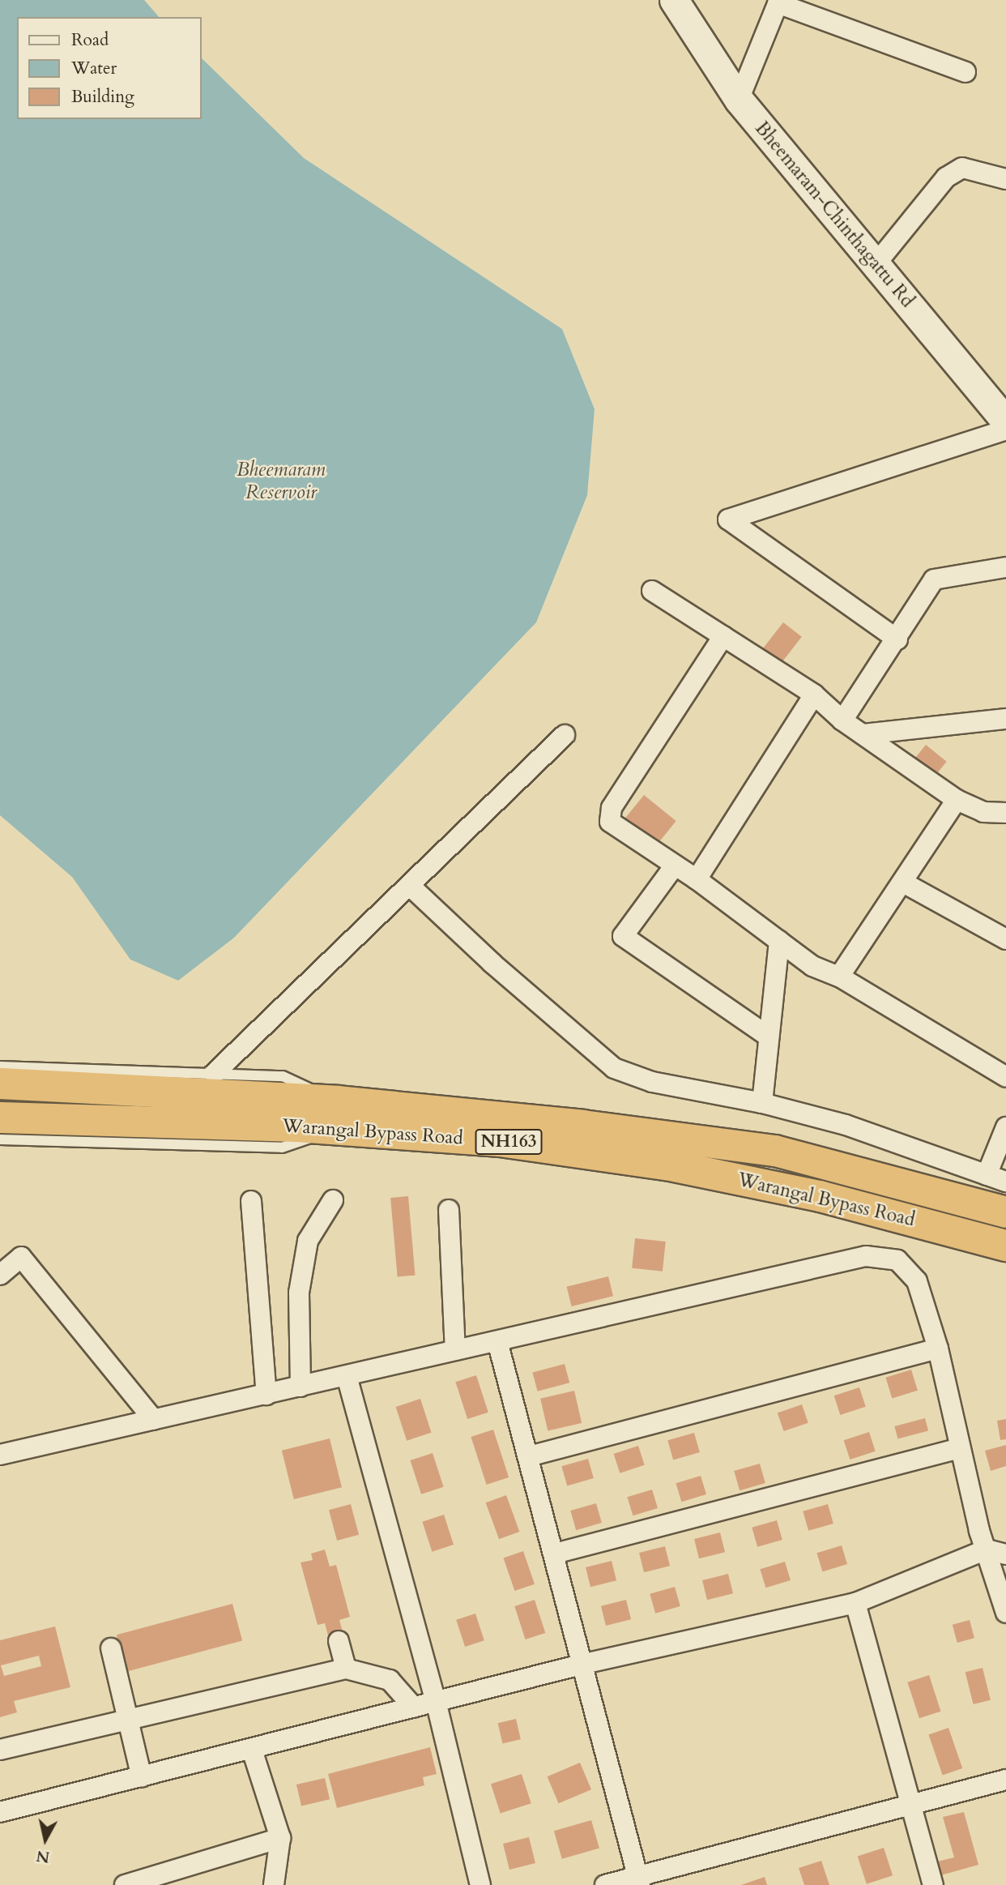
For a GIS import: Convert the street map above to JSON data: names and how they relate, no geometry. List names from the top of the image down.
{
  "streets": {
    "highway": ["Warangal Bypass Road", "NH163"],
    "street": ["Bheemaram-Chinthagattu Rd"]
  },
  "water": ["Bheemaram Reservoir"],
  "legend": ["Road", "Water", "Building"],
  "north": "bottom"
}
